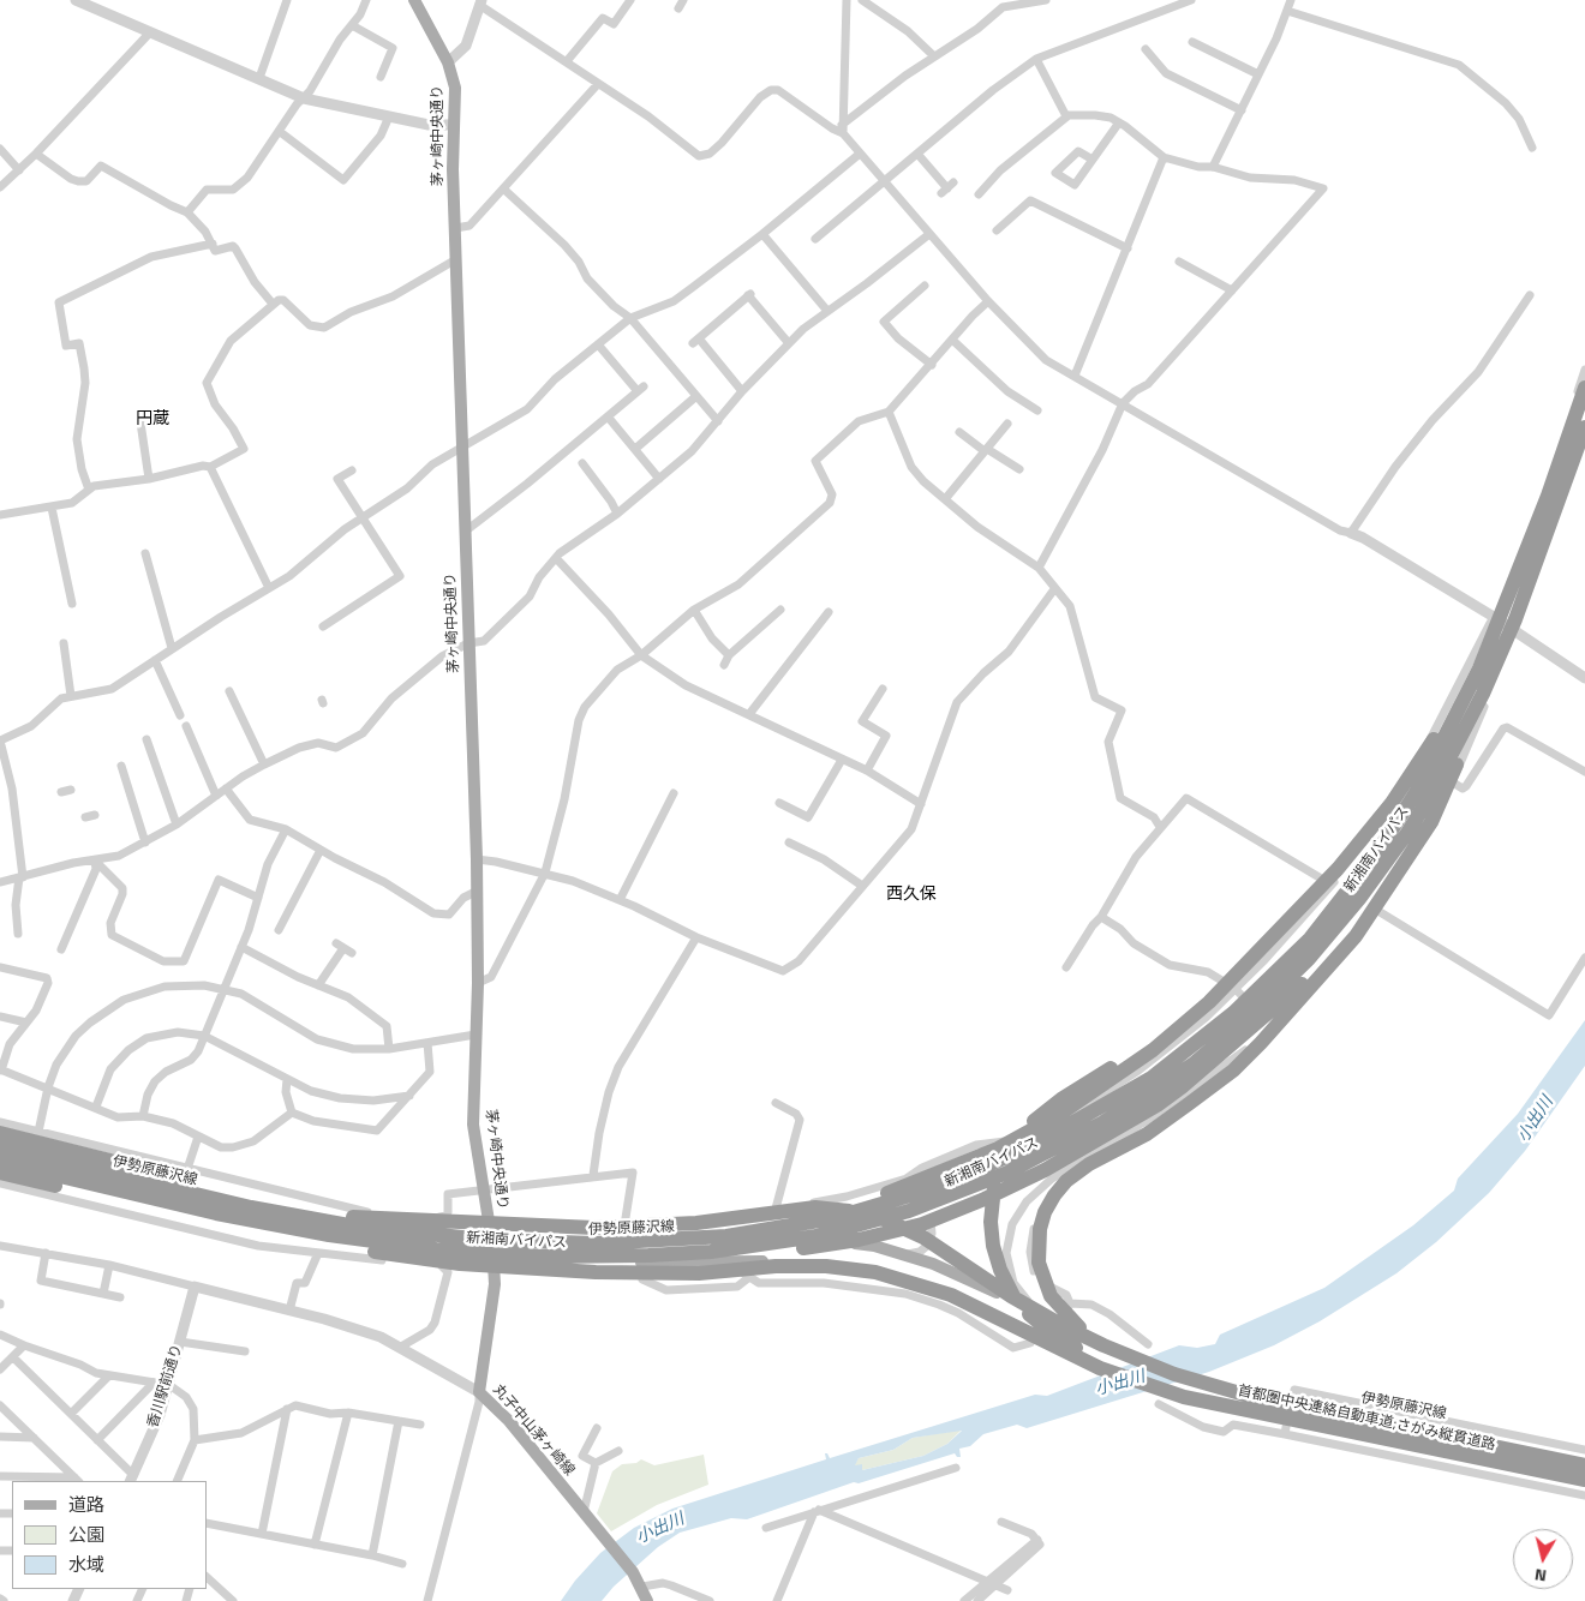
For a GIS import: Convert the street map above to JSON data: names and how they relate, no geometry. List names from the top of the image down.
{
  "streets": {
    "highway": ["新湘南バイパス", "首都圏中央連絡自動車道;さがみ縦貫道路"],
    "main road": ["茅ヶ崎中央通り", "伊勢原藤沢線", "丸子中山茅ヶ崎線"],
    "street": ["香川駅前通り"]
  },
  "crossings": [
    ["茅ヶ崎中央通り", "伊勢原藤沢線"],
    ["茅ヶ崎中央通り", "丸子中山茅ヶ崎線"],
    ["新湘南バイパス", "伊勢原藤沢線"],
    ["伊勢原藤沢線", "首都圏中央連絡自動車道;さがみ縦貫道路"],
    ["伊勢原藤沢線", "丸子中山茅ヶ崎線"]
  ],
  "districts": ["円蔵", "西久保"],
  "water": ["小出川"],
  "legend": ["道路", "公園", "水域"],
  "north": "bottom"
}
